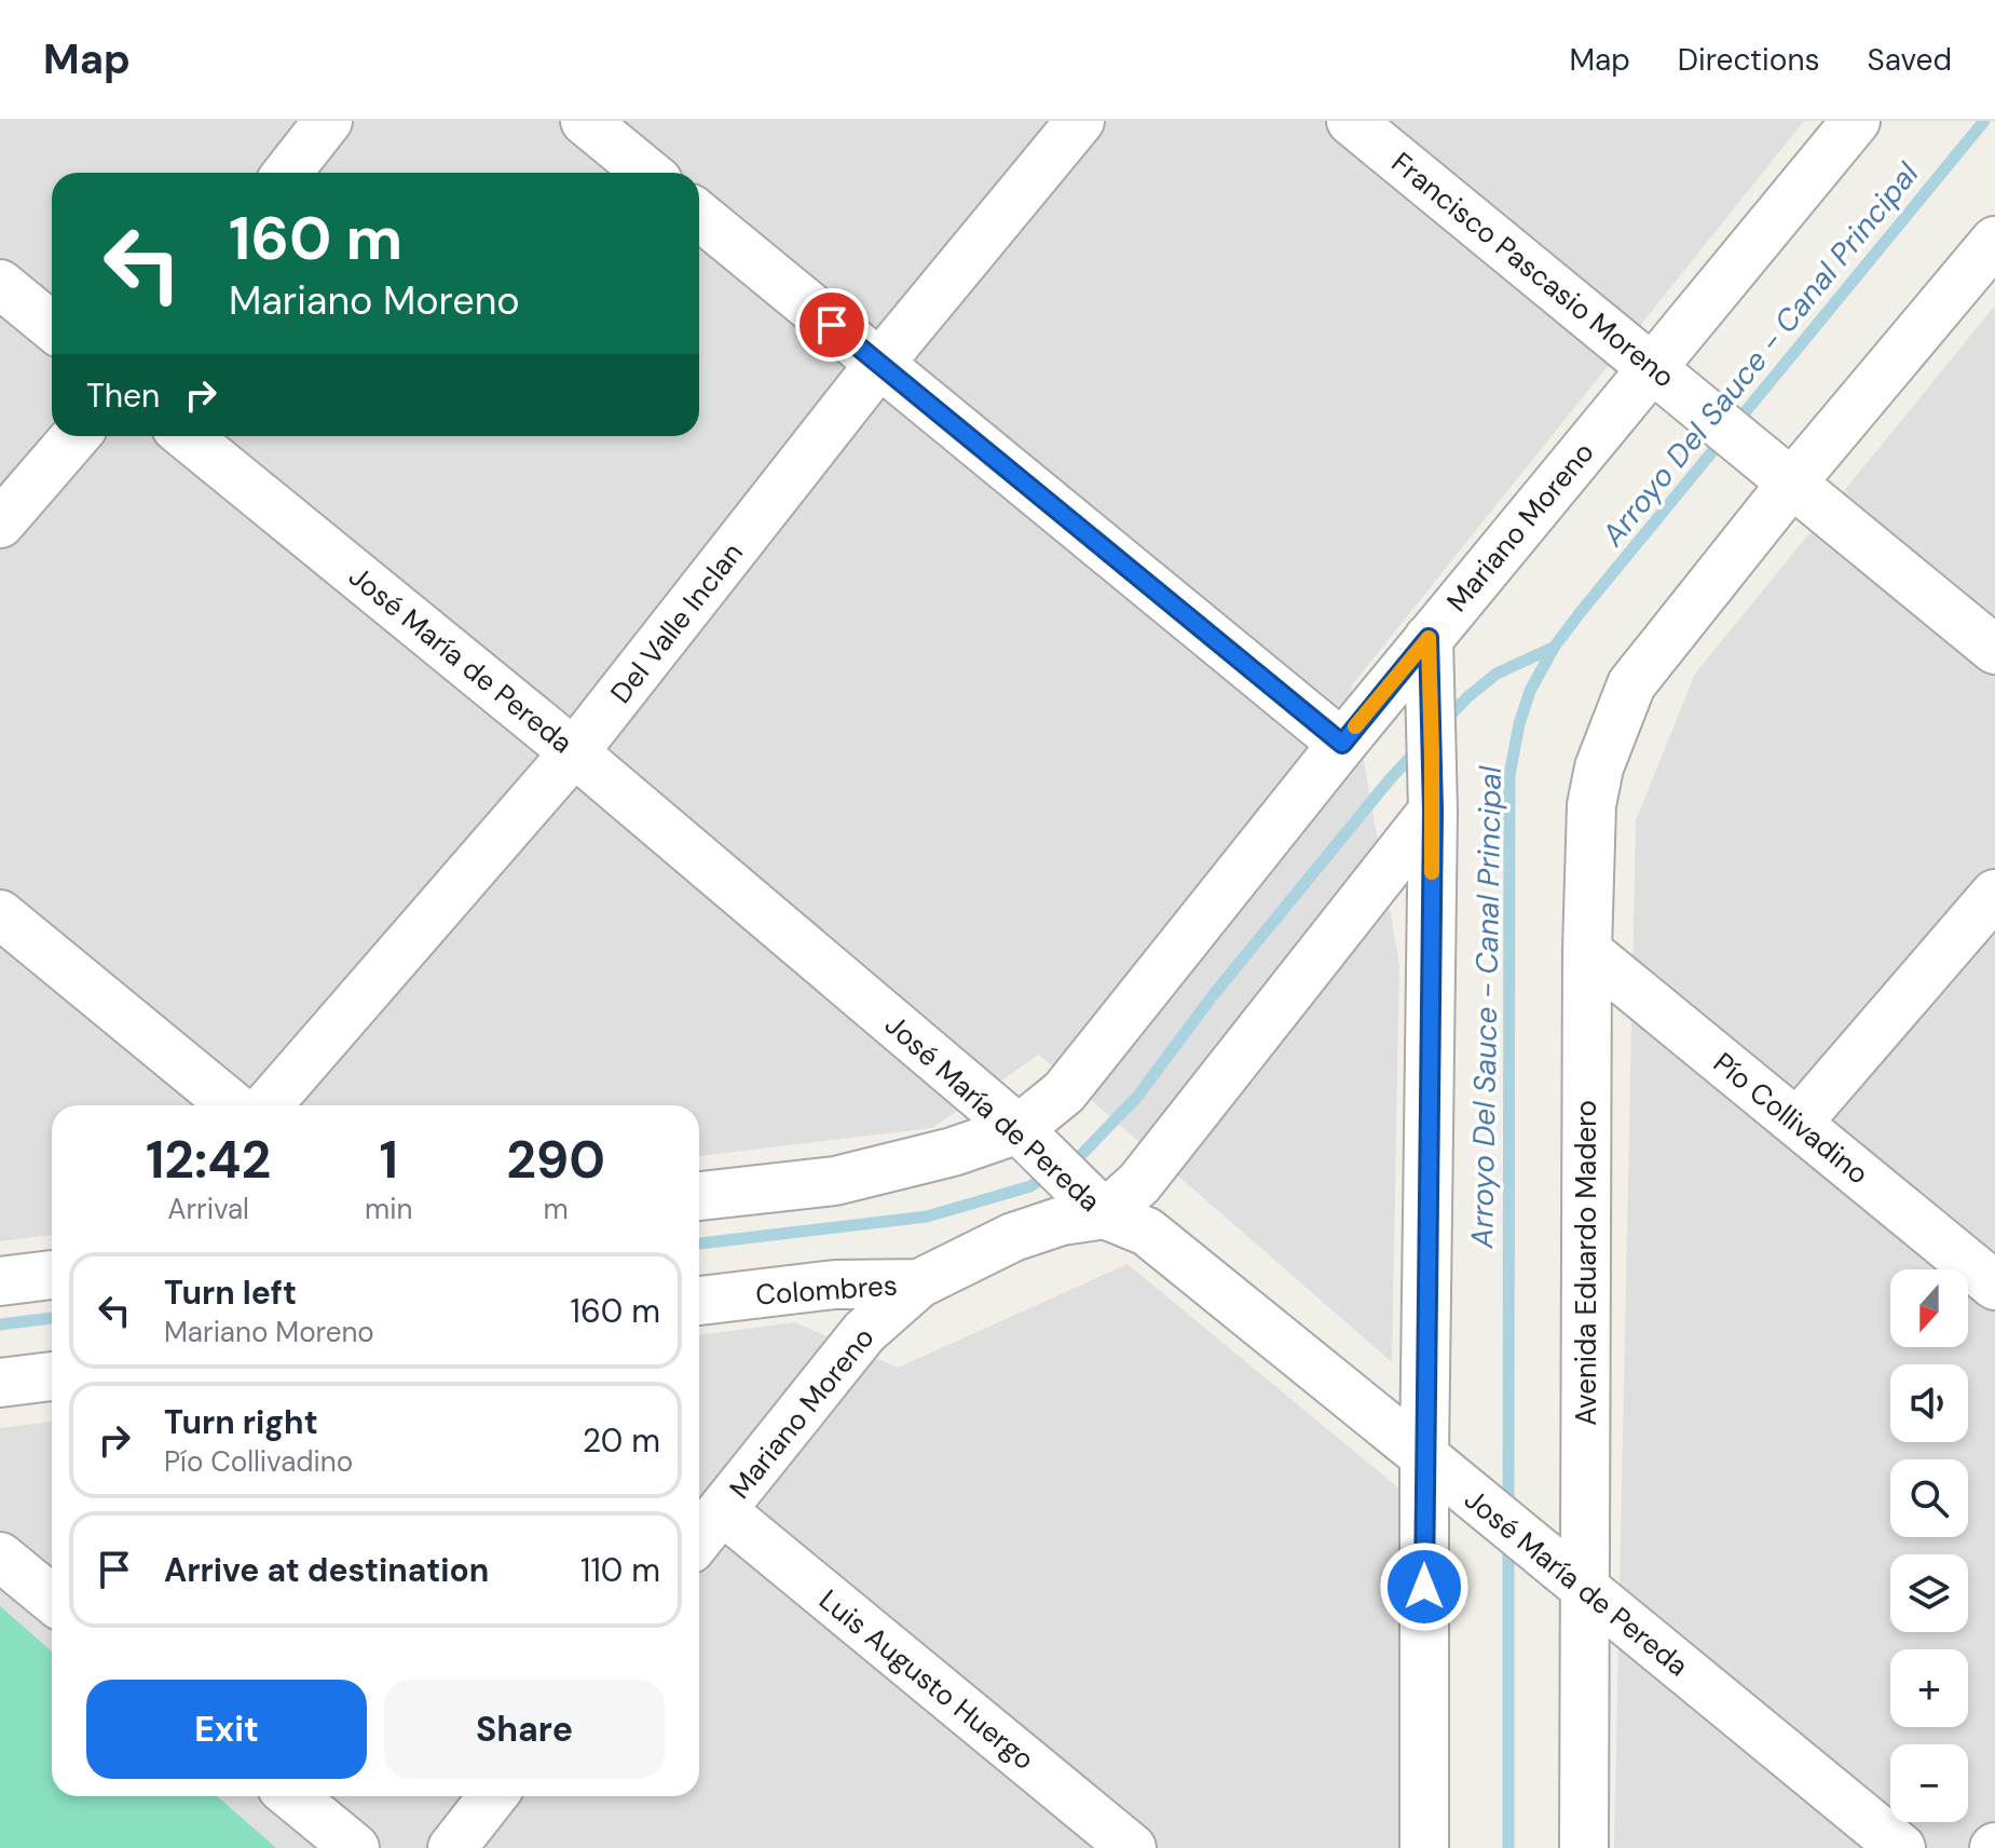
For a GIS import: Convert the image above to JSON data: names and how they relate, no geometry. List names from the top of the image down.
{
  "streets": {
    "street": [
      "Francisco Pascasio Moreno",
      "Mariano Moreno",
      "Del Valle Inclan",
      "José María de Pereda",
      "Pío Collivadino",
      "Avenida Eduardo Madero",
      "Colombres",
      "Luis Augusto Huergo"
    ]
  },
  "crossings": [
    ["Francisco Pascasio Moreno", "Mariano Moreno"],
    ["Francisco Pascasio Moreno", "Avenida Eduardo Madero"],
    ["Mariano Moreno", "José María de Pereda"],
    ["Mariano Moreno", "Colombres"],
    ["Mariano Moreno", "Luis Augusto Huergo"],
    ["Del Valle Inclan", "José María de Pereda"],
    ["José María de Pereda", "Avenida Eduardo Madero"],
    ["José María de Pereda", "Colombres"],
    ["Pío Collivadino", "Avenida Eduardo Madero"]
  ],
  "water": ["Arroyo Del Sauce - Canal Principal"],
  "north": "bottom",
  "page": {
    "header": "Map",
    "nav": ["Map", "Directions", "Saved"],
    "turn": ["160 m", "Mariano Moreno"],
    "then": "Then",
    "eta": [
      "12:42",
      "Arrival",
      "1",
      "min",
      "290",
      "m"
    ],
    "list": [
      {
        "name": "Turn left",
        "note": "Mariano Moreno",
        "value": "160 m"
      },
      {
        "name": "Turn right",
        "note": "Pío Collivadino",
        "value": "20 m"
      },
      {
        "name": "Arrive at destination",
        "value": "110 m"
      }
    ],
    "map_buttons": ["+", "−"],
    "buttons": ["Exit", "Share"]
  }
}
